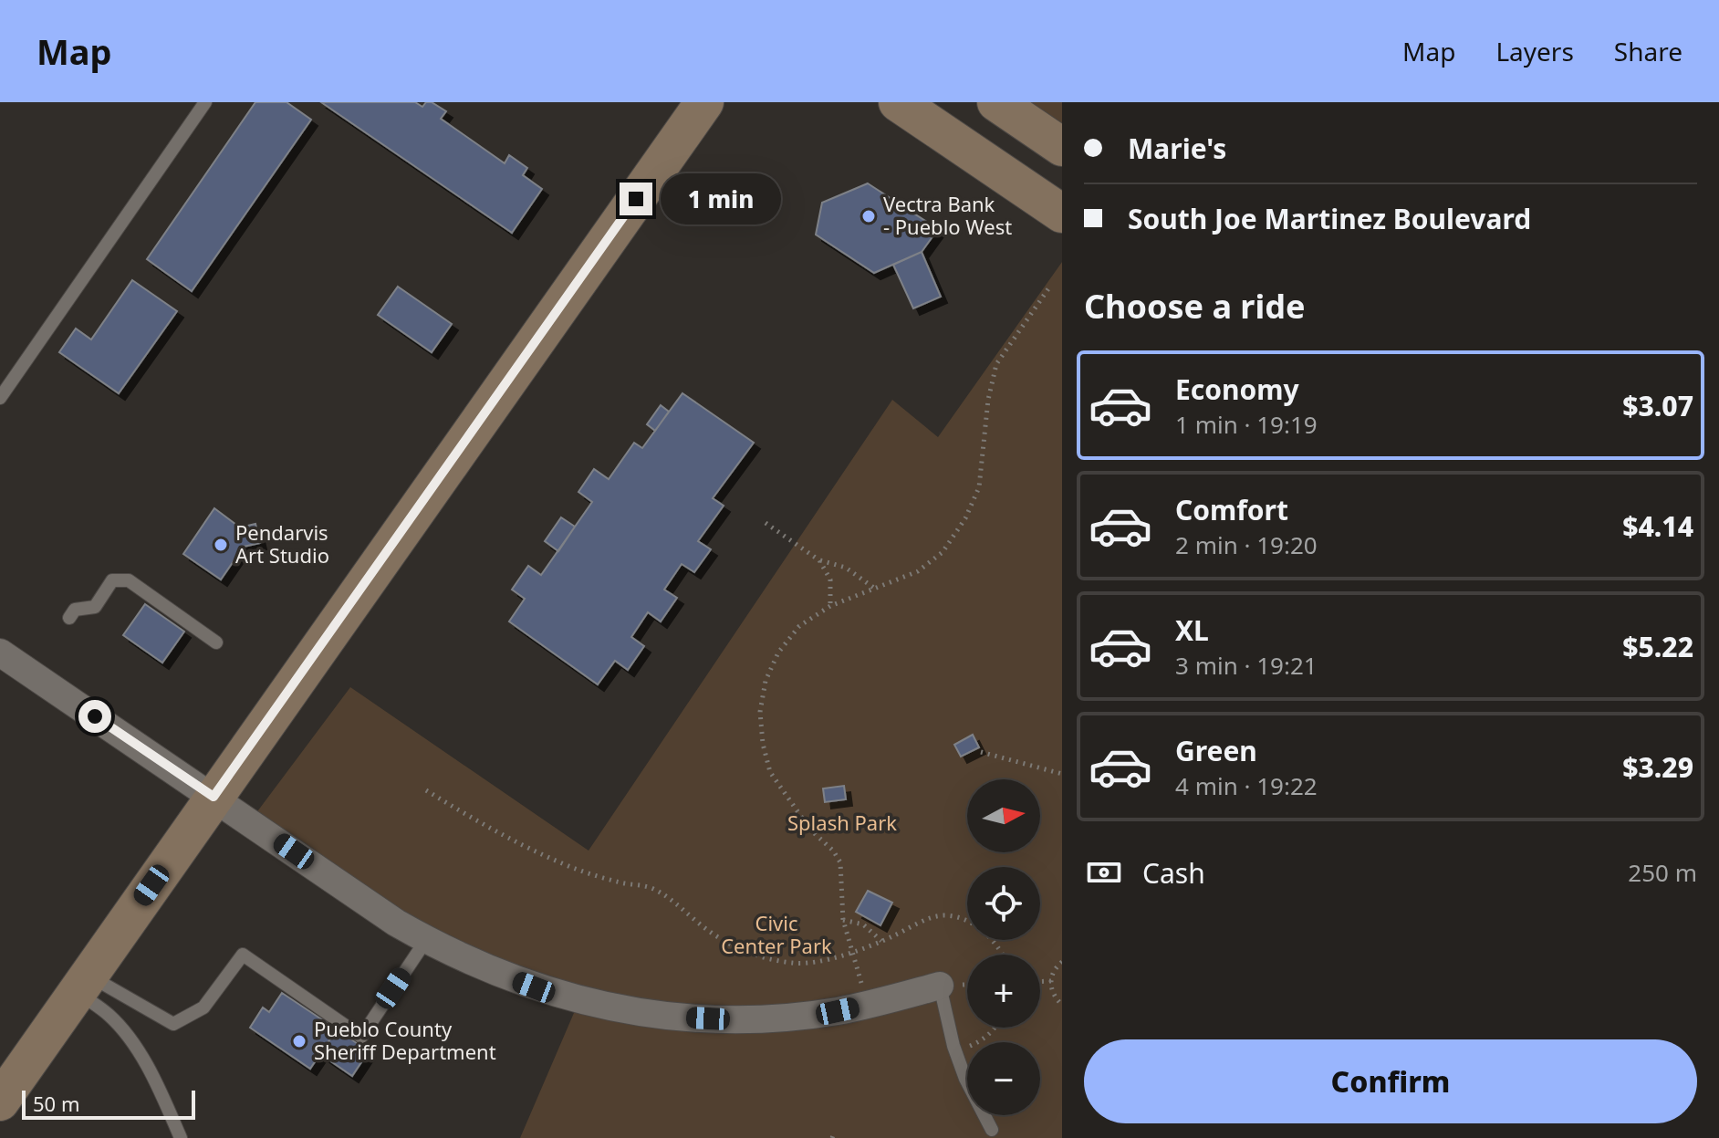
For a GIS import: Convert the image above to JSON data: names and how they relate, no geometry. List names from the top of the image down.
{
  "parks": ["Splash Park", "Civic Center Park"],
  "places": ["Vectra Bank - Pueblo West", "Pendarvis Art Studio", "Pueblo County Sheriff Department"],
  "scale_bar": "50 m",
  "north": "right",
  "page": {
    "header": "Map",
    "nav": ["Map", "Layers", "Share"],
    "banner": ["Marie's", "South Joe Martinez Boulevard"],
    "bubble": "1 min",
    "heading": "Choose a ride",
    "list": [
      {
        "name": "Economy",
        "note": "1 min · 19:19",
        "value": "$3.07"
      },
      {
        "name": "Comfort",
        "note": "2 min · 19:20",
        "value": "$4.14"
      },
      {
        "name": "XL",
        "note": "3 min · 19:21",
        "value": "$5.22"
      },
      {
        "name": "Green",
        "note": "4 min · 19:22",
        "value": "$3.29"
      }
    ],
    "map_buttons": ["+", "−"],
    "pay": ["Cash", "250 m"],
    "buttons": "Confirm",
    "scale": "50 m"
  }
}
